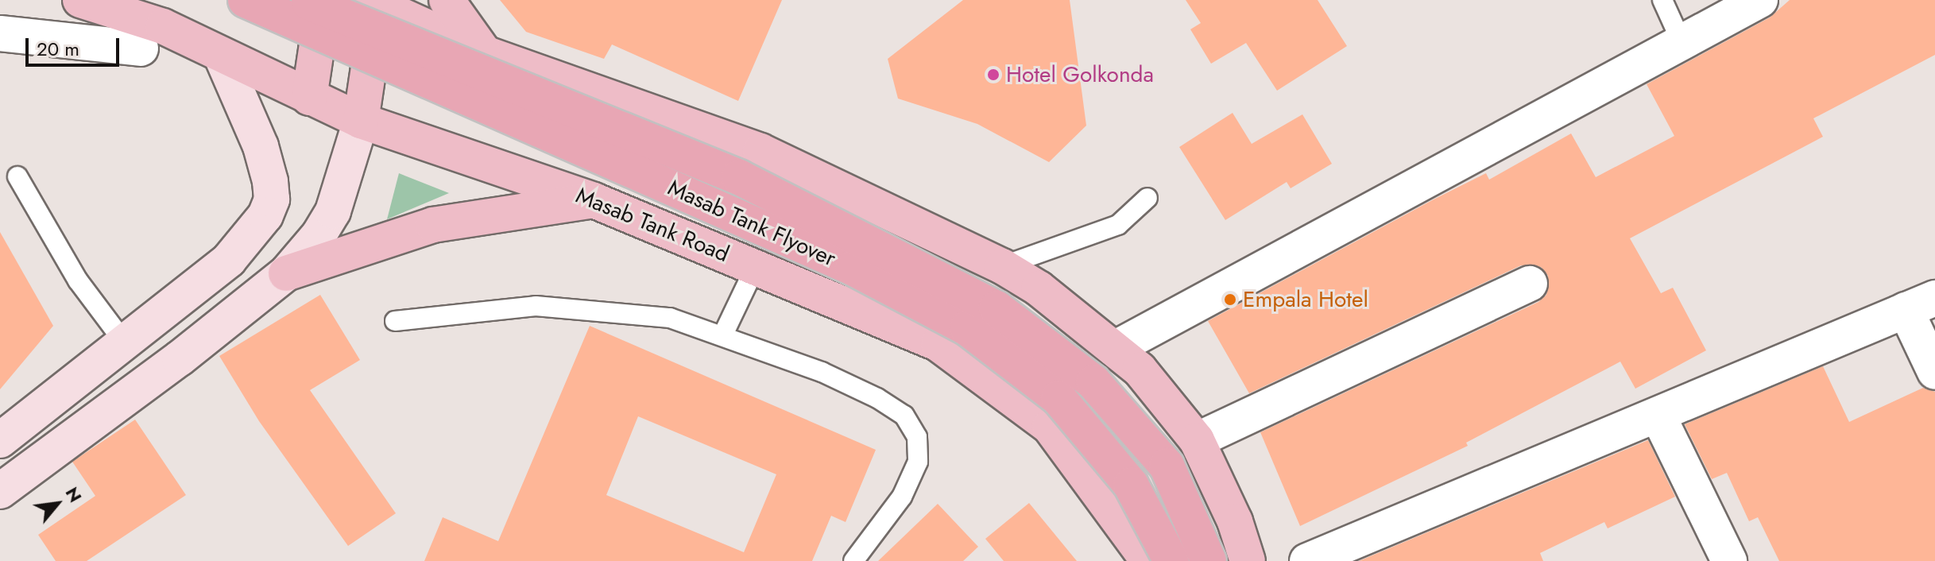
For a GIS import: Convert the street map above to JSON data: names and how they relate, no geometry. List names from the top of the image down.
{
  "streets": {
    "highway": ["Masab Tank Flyover"],
    "main road": ["Masab Tank Road"]
  },
  "places": ["Hotel Golkonda", "Empala Hotel"],
  "scale_bar": "20 m",
  "north": "top right"
}
